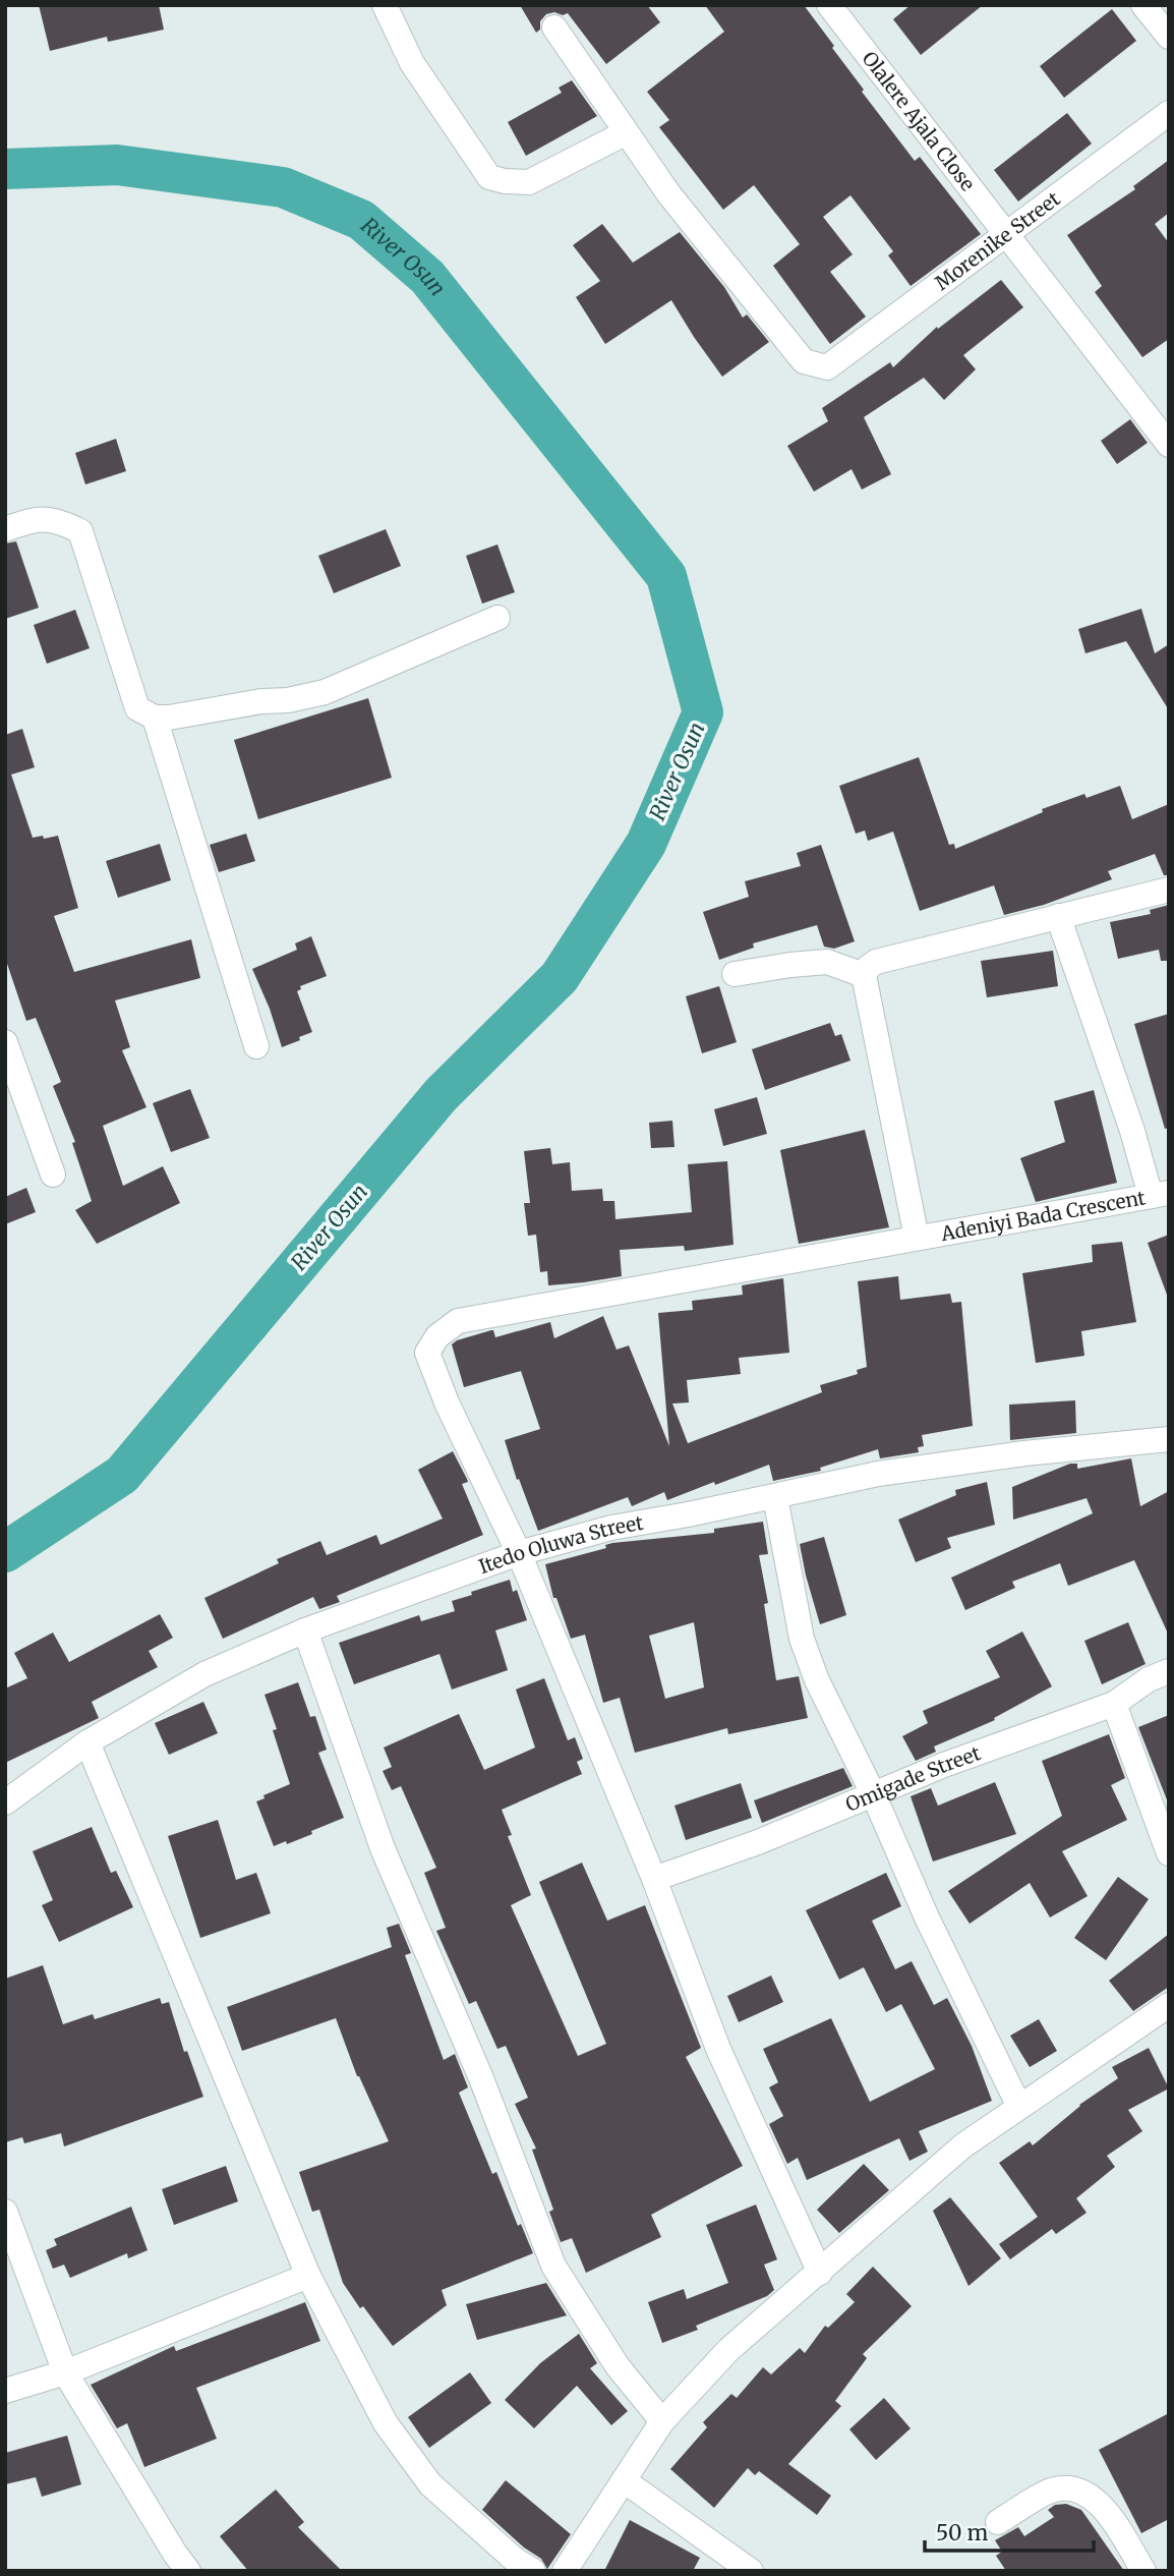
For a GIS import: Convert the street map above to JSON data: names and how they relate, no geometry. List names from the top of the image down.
{
  "streets": {
    "street": [
      "Olalere Ajala Close",
      "Morenike Street",
      "Adeniyi Bada Crescent",
      "Itedo Oluwa Street",
      "Omigade Street"
    ]
  },
  "crossings": [
    ["Olalere Ajala Close", "Morenike Street"],
    ["Adeniyi Bada Crescent", "Itedo Oluwa Street"]
  ],
  "water": ["River Osun"],
  "scale_bar": "50 m"
}
